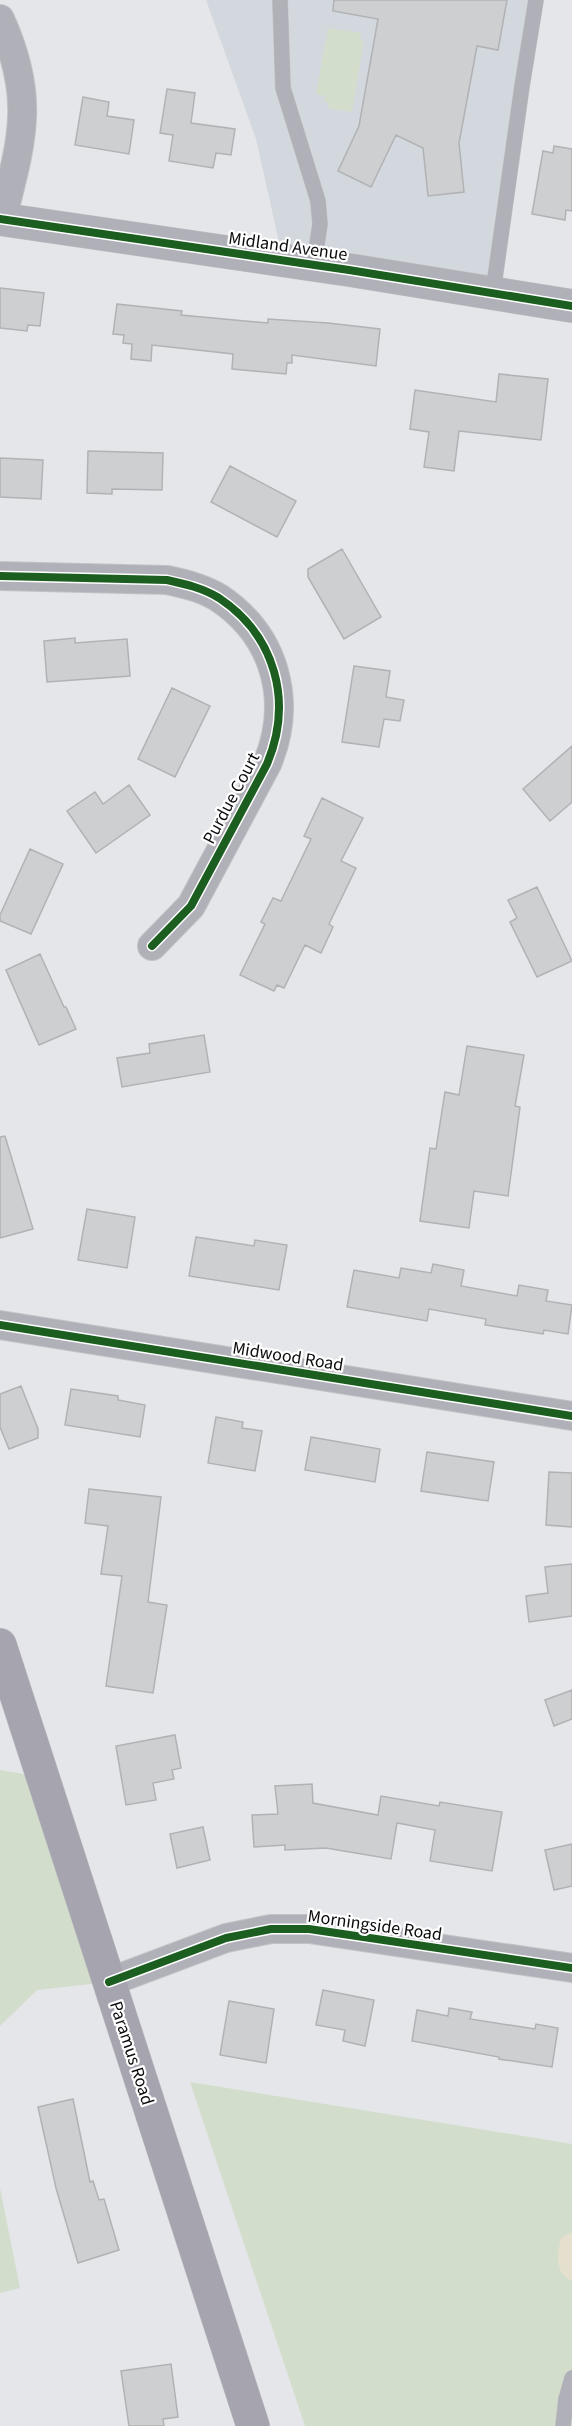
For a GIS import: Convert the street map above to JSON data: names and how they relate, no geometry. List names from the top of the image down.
{
  "streets": {
    "main road": ["Paramus Road"],
    "street": [
      "Midland Avenue",
      "Purdue Court",
      "Midwood Road",
      "Morningside Road"
    ]
  },
  "crossings": [
    ["Morningside Road", "Paramus Road"]
  ]
}
